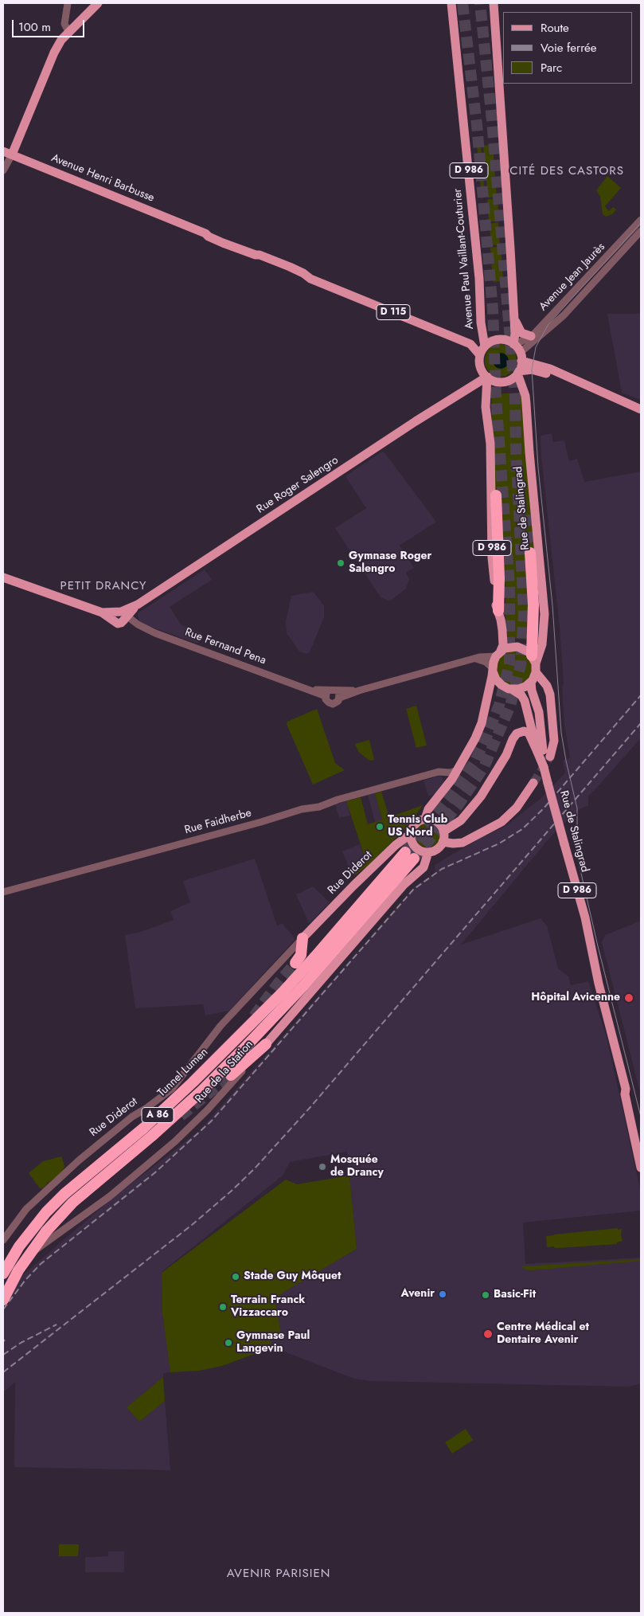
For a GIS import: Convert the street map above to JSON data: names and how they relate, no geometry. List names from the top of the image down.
{
  "streets": {
    "highway": ["Tunnel Lumen", "A 86"],
    "main road": [
      "D 986",
      "Avenue Henri Barbusse",
      "Avenue Paul Vaillant-Couturier",
      "Rue Roger Salengro",
      "Rue de Stalingrad",
      "Rue Diderot",
      "Rue de la Station"
    ],
    "street": ["Avenue Jean Jaurès", "Rue Fernand Pena", "Rue Faidherbe"]
  },
  "crossings": [
    ["D 986", "Avenue Henri Barbusse"],
    ["D 986", "Avenue Paul Vaillant-Couturier"],
    ["D 986", "Avenue Jean Jaurès"],
    ["D 986", "Rue Roger Salengro"],
    ["D 986", "Rue de Stalingrad"],
    ["D 986", "Rue Diderot"],
    ["Avenue Henri Barbusse", "Avenue Paul Vaillant-Couturier"],
    ["Avenue Henri Barbusse", "Avenue Jean Jaurès"],
    ["Avenue Henri Barbusse", "Rue Roger Salengro"],
    ["Avenue Henri Barbusse", "Rue de Stalingrad"],
    ["Avenue Paul Vaillant-Couturier", "Avenue Jean Jaurès"],
    ["Avenue Paul Vaillant-Couturier", "Rue Roger Salengro"],
    ["Avenue Paul Vaillant-Couturier", "Rue de Stalingrad"],
    ["Avenue Jean Jaurès", "Rue Roger Salengro"],
    ["Avenue Jean Jaurès", "Rue de Stalingrad"],
    ["Rue Roger Salengro", "Rue de Stalingrad"],
    ["Rue Roger Salengro", "Rue Fernand Pena"],
    ["Rue de Stalingrad", "Rue Diderot"],
    ["Rue Diderot", "Tunnel Lumen"],
    ["Rue Diderot", "A 86"],
    ["Rue de la Station", "Tunnel Lumen"],
    ["Tunnel Lumen", "A 86"]
  ],
  "districts": ["CITÉ DES CASTORS", "PETIT DRANCY", "AVENIR PARISIEN"],
  "places": [
    "Gymnase Roger Salengro",
    "Tennis Club US Nord",
    "Hôpital Avicenne",
    "Mosquée de Drancy",
    "Stade Guy Môquet",
    "Avenir",
    "Basic-Fit",
    "Terrain Franck Vizzaccaro",
    "Centre Médical et Dentaire Avenir",
    "Gymnase Paul Langevin"
  ],
  "legend": ["Route", "Voie ferrée", "Parc"],
  "scale_bar": "100 m"
}
